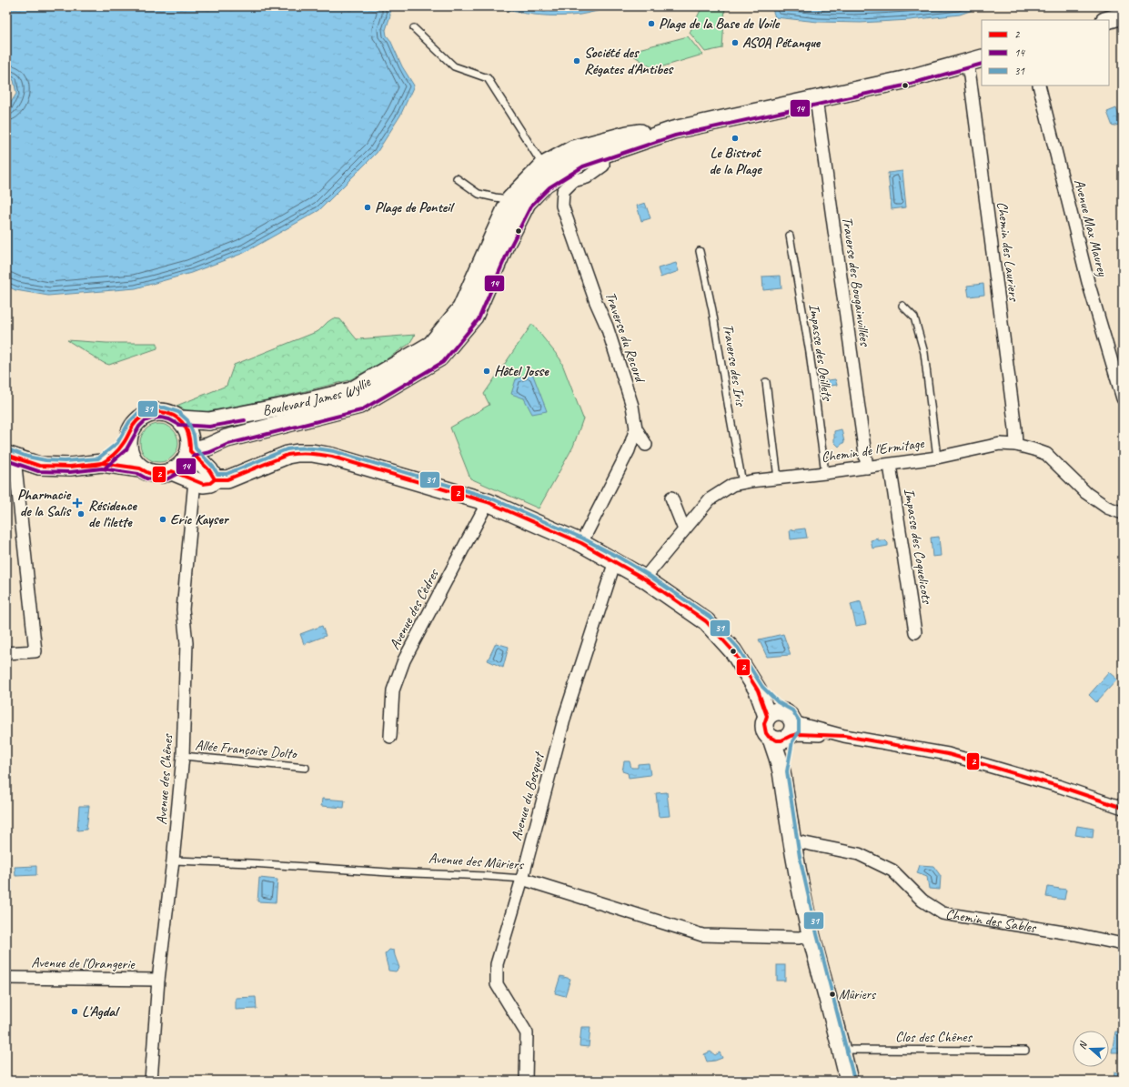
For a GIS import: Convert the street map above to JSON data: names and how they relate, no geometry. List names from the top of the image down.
{
  "streets": {
    "street": [
      "Avenue Max Maurey",
      "Chemin des Lauriers",
      "Traverse des Bougainvillées",
      "Traverse du Record",
      "Boulevard James Wyllie",
      "Chemin de l'Ermitage",
      "Impasse des Coquelicots",
      "Avenue des Cèdres",
      "Avenue des Chênes",
      "Avenue du Bosquet",
      "Avenue des Mûriers",
      "Chemin des Sables",
      "Avenue de l'Orangerie"
    ],
    "lane": [
      "Impasse des Oeillets",
      "Traverse des Iris",
      "Allée Françoise Dolto",
      "Clos des Chênes"
    ]
  },
  "crossings": [
    ["Chemin des Lauriers", "Boulevard James Wyllie"],
    ["Chemin des Lauriers", "Chemin de l'Ermitage"],
    ["Traverse des Bougainvillées", "Boulevard James Wyllie"],
    ["Traverse des Bougainvillées", "Chemin de l'Ermitage"],
    ["Traverse du Record", "Boulevard James Wyllie"],
    ["Impasse des Oeillets", "Chemin de l'Ermitage"],
    ["Traverse des Iris", "Chemin de l'Ermitage"],
    ["Chemin de l'Ermitage", "Impasse des Coquelicots"],
    ["Allée Françoise Dolto", "Avenue des Chênes"],
    ["Avenue des Chênes", "Avenue des Mûriers"],
    ["Avenue des Chênes", "Avenue de l'Orangerie"],
    ["Avenue du Bosquet", "Avenue des Mûriers"]
  ],
  "places": {
    "other": [
      "Plage de la Base de Voile",
      "ASOA Pétanque",
      "Société des Régates d'Antibes",
      "Le Bistrot de la Plage",
      "Plage de Ponteil",
      "Hôtel Josse",
      "Résidence de l'ilette",
      "Eric Kayser",
      "Mûriers",
      "L'Agdal"
    ],
    "health": ["Pharmacie de la Salis"]
  },
  "lines": ["transit line 14", "transit line 31", "transit line 2"],
  "legend": ["2", "14", "31"],
  "north": "left"
}
